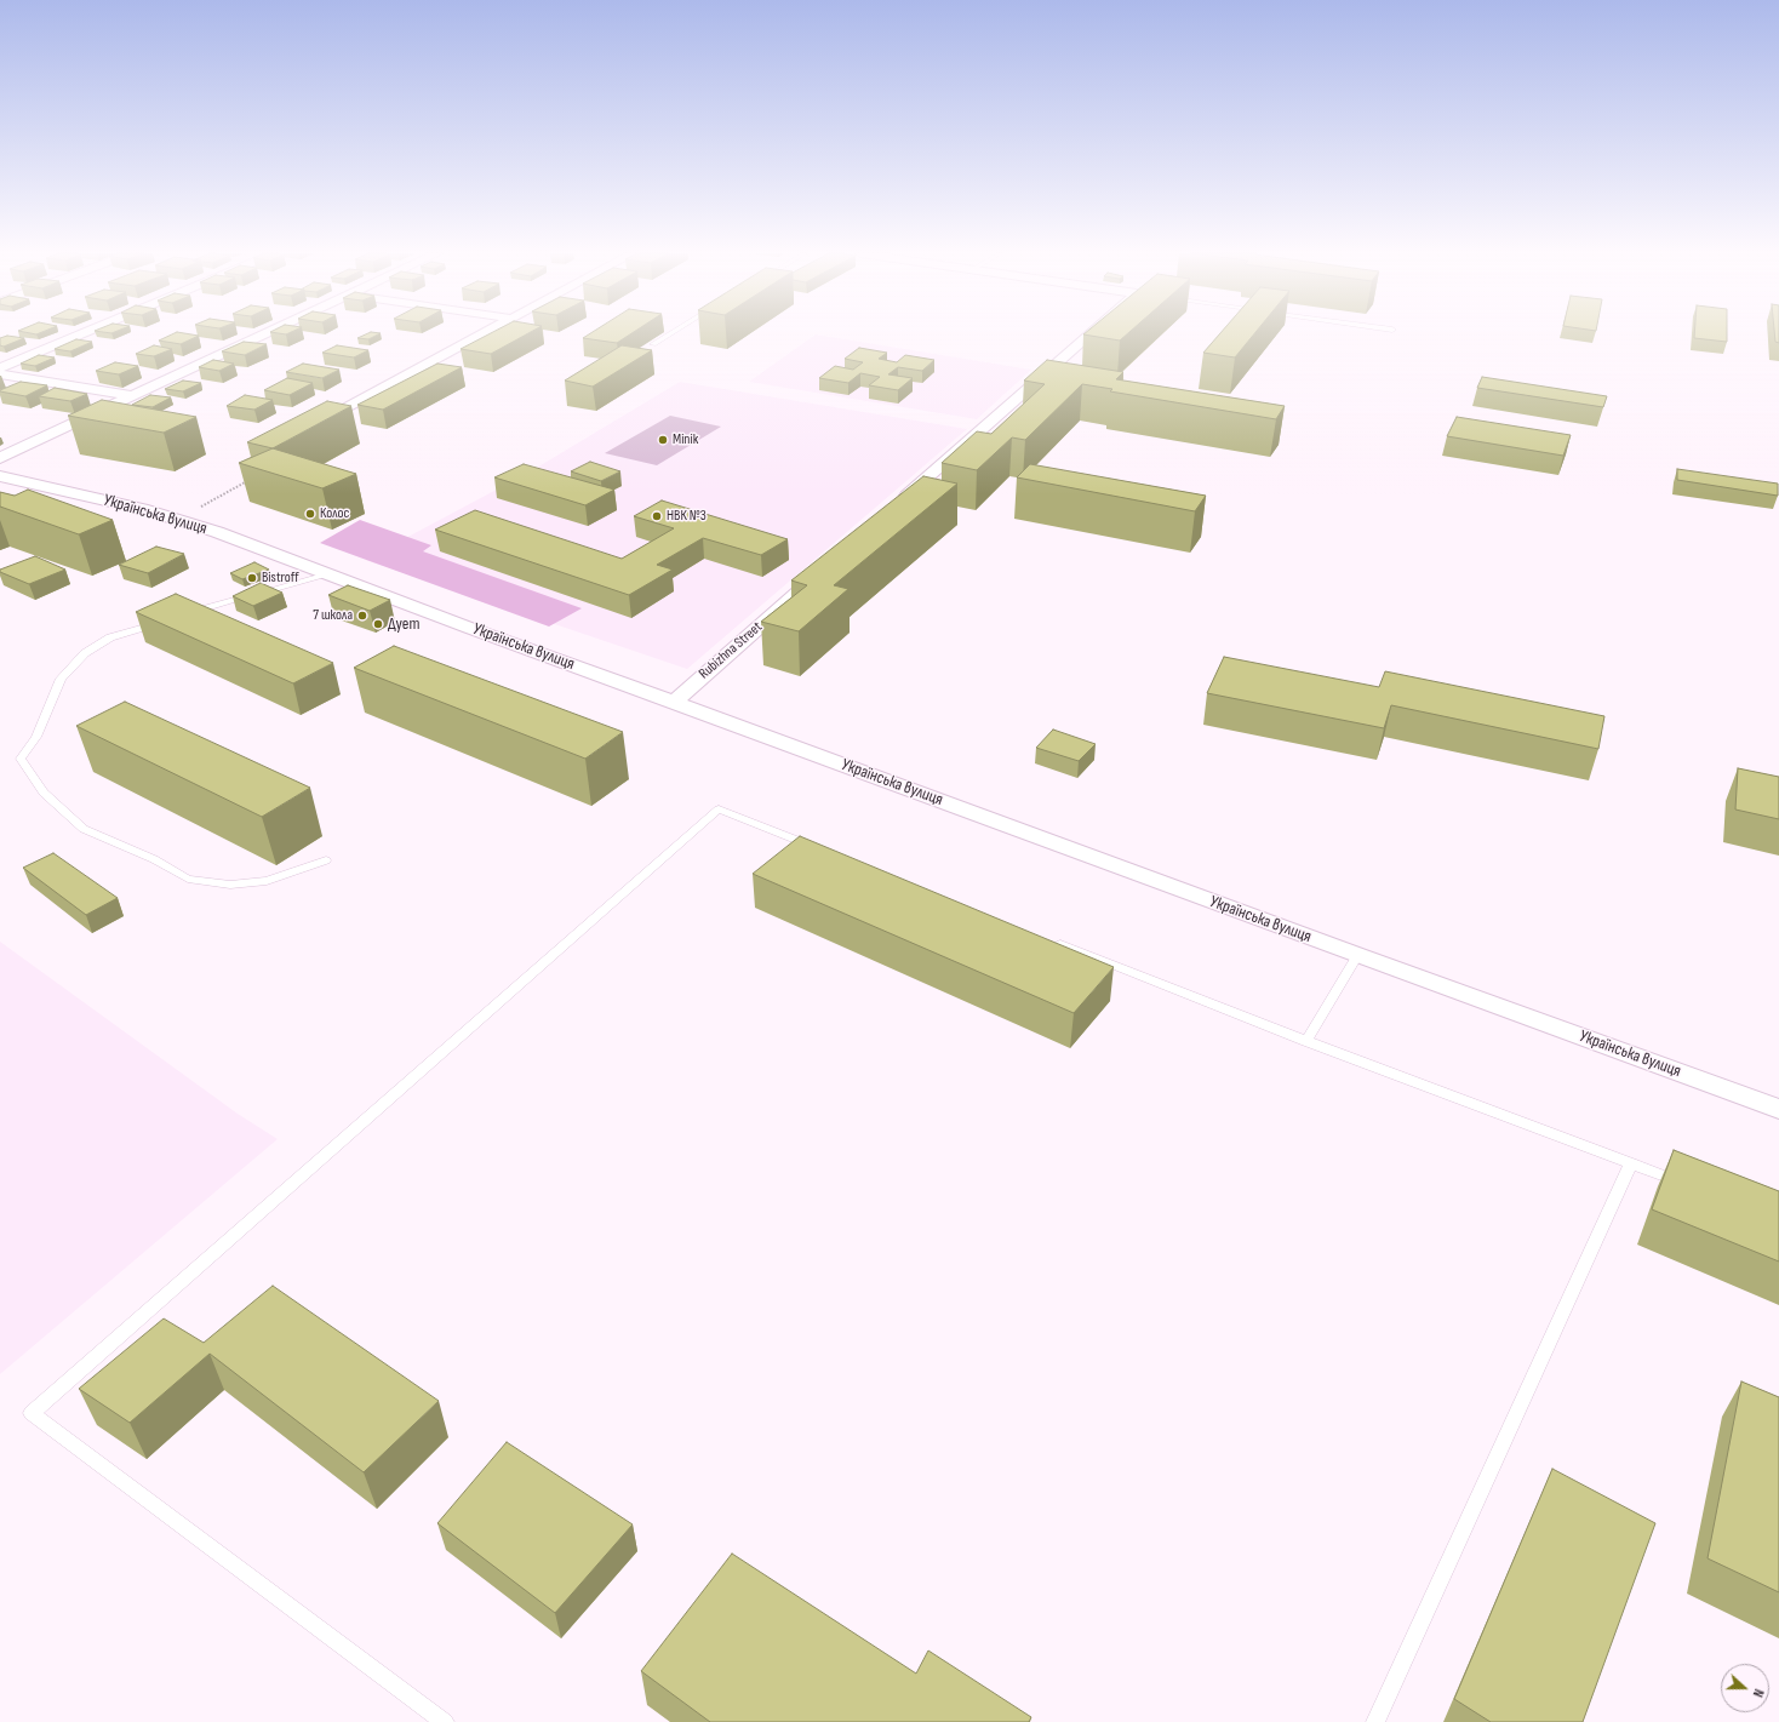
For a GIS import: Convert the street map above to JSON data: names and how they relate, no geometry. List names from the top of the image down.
{
  "streets": {
    "street": ["Українська вулиця", "Rubizhna Street"]
  },
  "crossings": [
    ["Українська вулиця", "Rubizhna Street"]
  ],
  "places": [
    "Minik",
    "Колос",
    "НВК №3",
    "Bistroff",
    "7 школа",
    "Дует"
  ],
  "north": "right"
}
